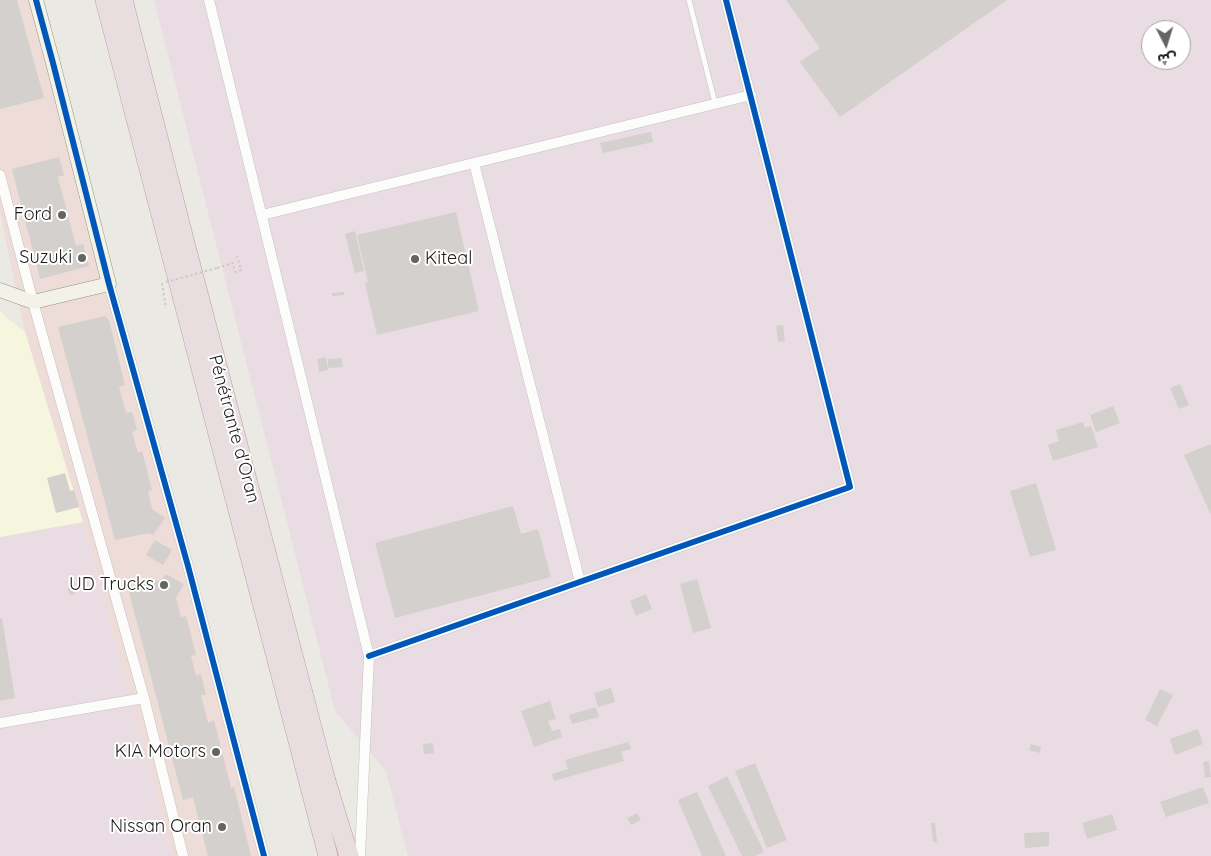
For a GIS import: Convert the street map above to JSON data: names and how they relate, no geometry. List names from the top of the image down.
{
  "streets": {
    "highway": ["Pénétrante d'Oran"]
  },
  "places": [
    "Ford",
    "Suzuki",
    "Kiteal",
    "UD Trucks",
    "KIA Motors",
    "Nissan Oran"
  ],
  "north": "bottom"
}
